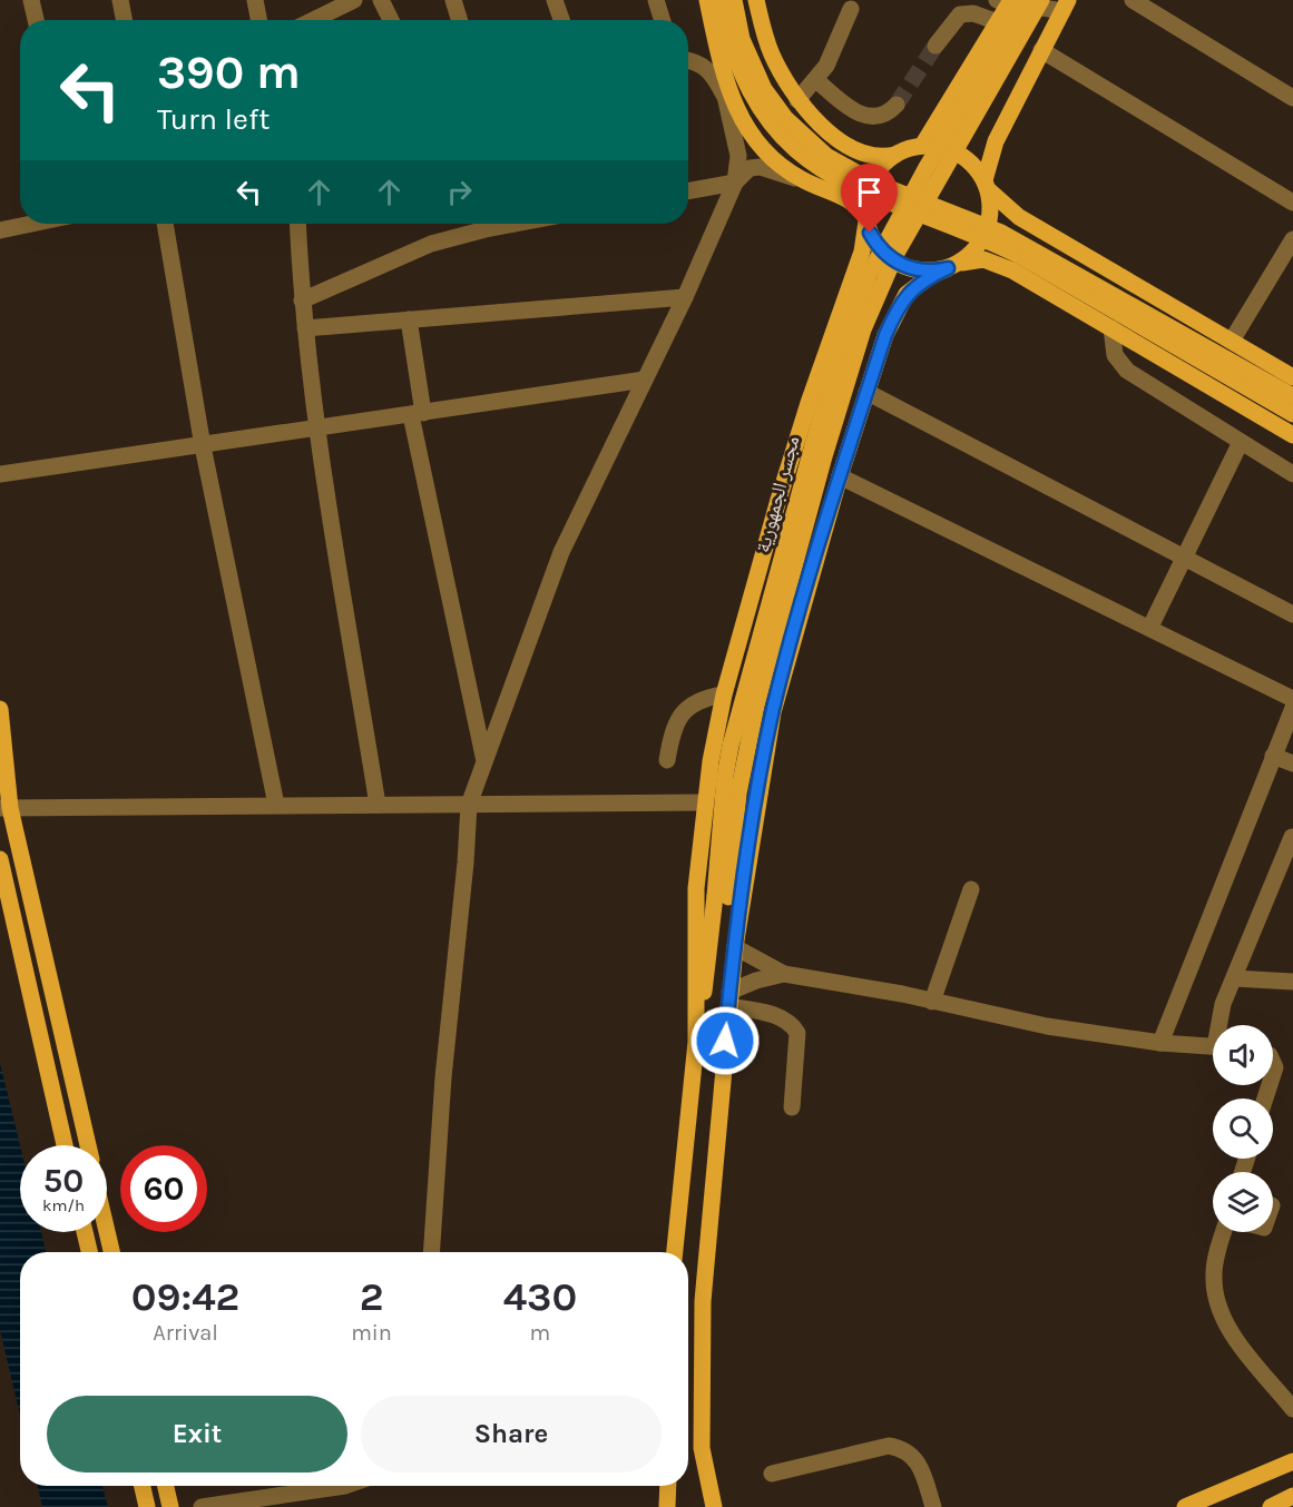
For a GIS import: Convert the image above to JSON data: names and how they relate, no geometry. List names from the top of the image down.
{
  "streets": {
    "main road": ["مجسر الجمهورية"]
  },
  "page": {
    "turn": ["390 m", "Turn left"],
    "speed": "50 km/h",
    "limit": "60",
    "eta": [
      "09:42",
      "Arrival",
      "2",
      "min",
      "430",
      "m"
    ],
    "buttons": ["Exit", "Share"]
  }
}
